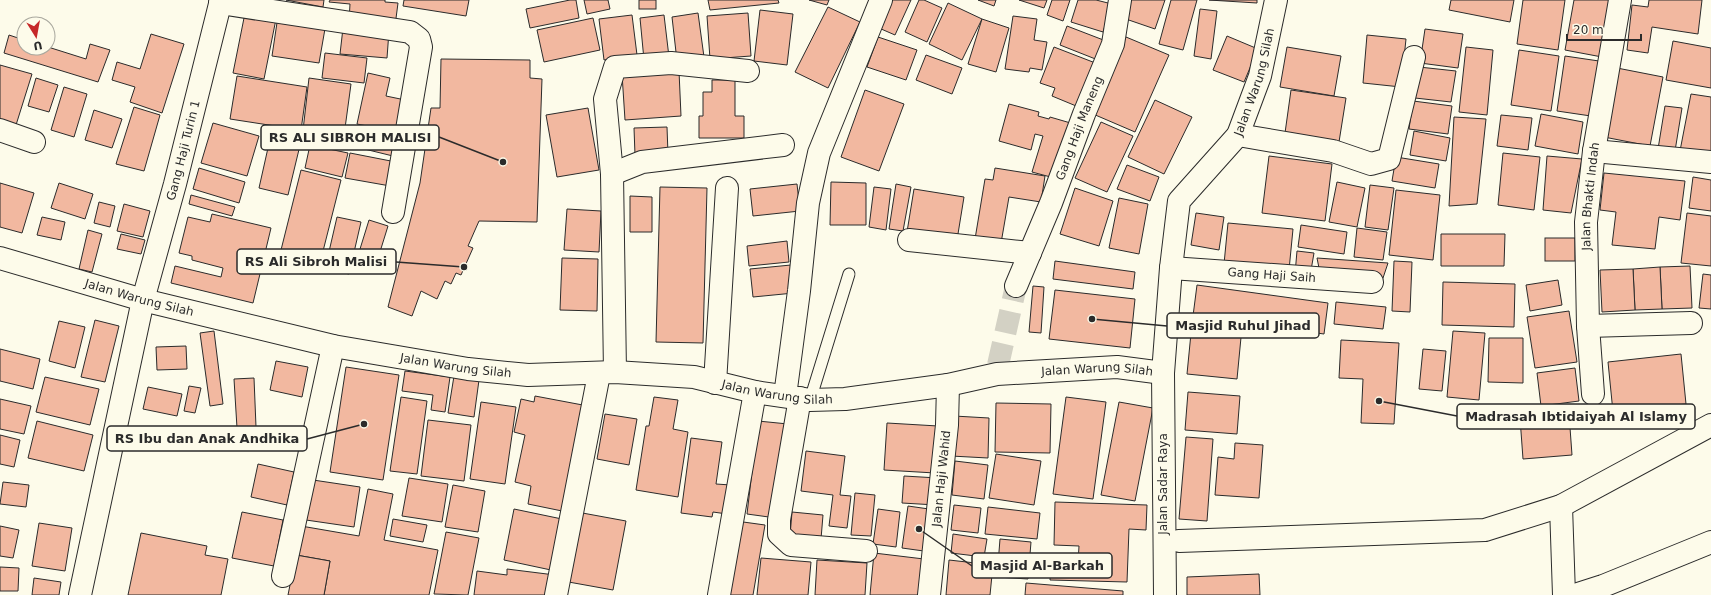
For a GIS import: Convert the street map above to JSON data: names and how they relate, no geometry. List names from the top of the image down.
{
  "streets": {
    "street": [
      "Jalan Warung Silah",
      "Gang Haji Maneng",
      "Gang Haji Turin 1",
      "Jalan Bhakti Indah",
      "Gang Haji Saih",
      "Jalan Haji Wahid",
      "Jalan Sadar Raya"
    ]
  },
  "crossings": [
    ["Jalan Warung Silah", "Gang Haji Turin 1"],
    ["Jalan Warung Silah", "Gang Haji Saih"],
    ["Jalan Warung Silah", "Jalan Haji Wahid"],
    ["Jalan Warung Silah", "Jalan Sadar Raya"]
  ],
  "places": [
    "RS ALI SIBROH MALISI",
    "RS Ali Sibroh Malisi",
    "Masjid Ruhul Jihad",
    "Madrasah Ibtidaiyah Al Islamy",
    "RS Ibu dan Anak Andhika",
    "Masjid Al-Barkah"
  ],
  "scale_bar": "20 m",
  "north": "bottom"
}
